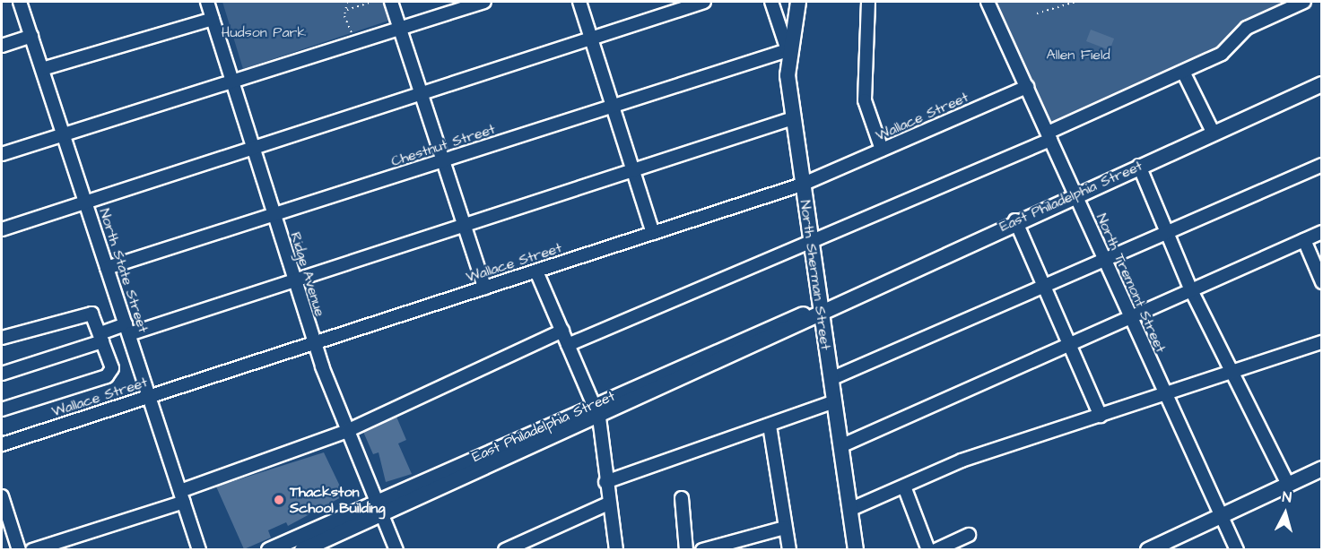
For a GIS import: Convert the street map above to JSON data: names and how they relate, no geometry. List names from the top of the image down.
{
  "streets": {
    "main road": ["East Philadelphia Street", "North Sherman Street"],
    "street": [
      "Wallace Street",
      "Chestnut Street",
      "North State Street",
      "Ridge Avenue",
      "North Tremont Street"
    ]
  },
  "crossings": [
    ["Wallace Street", "North State Street"],
    ["Wallace Street", "Ridge Avenue"],
    ["Wallace Street", "North Sherman Street"],
    ["Wallace Street", "North Tremont Street"],
    ["Chestnut Street", "North State Street"],
    ["Chestnut Street", "Ridge Avenue"],
    ["Chestnut Street", "North Sherman Street"],
    ["East Philadelphia Street", "Ridge Avenue"],
    ["East Philadelphia Street", "North Sherman Street"],
    ["East Philadelphia Street", "North Tremont Street"]
  ],
  "parks": ["Hudson Park", "Allen Field"],
  "places": ["Thackston School Building"],
  "north": "top"
}
